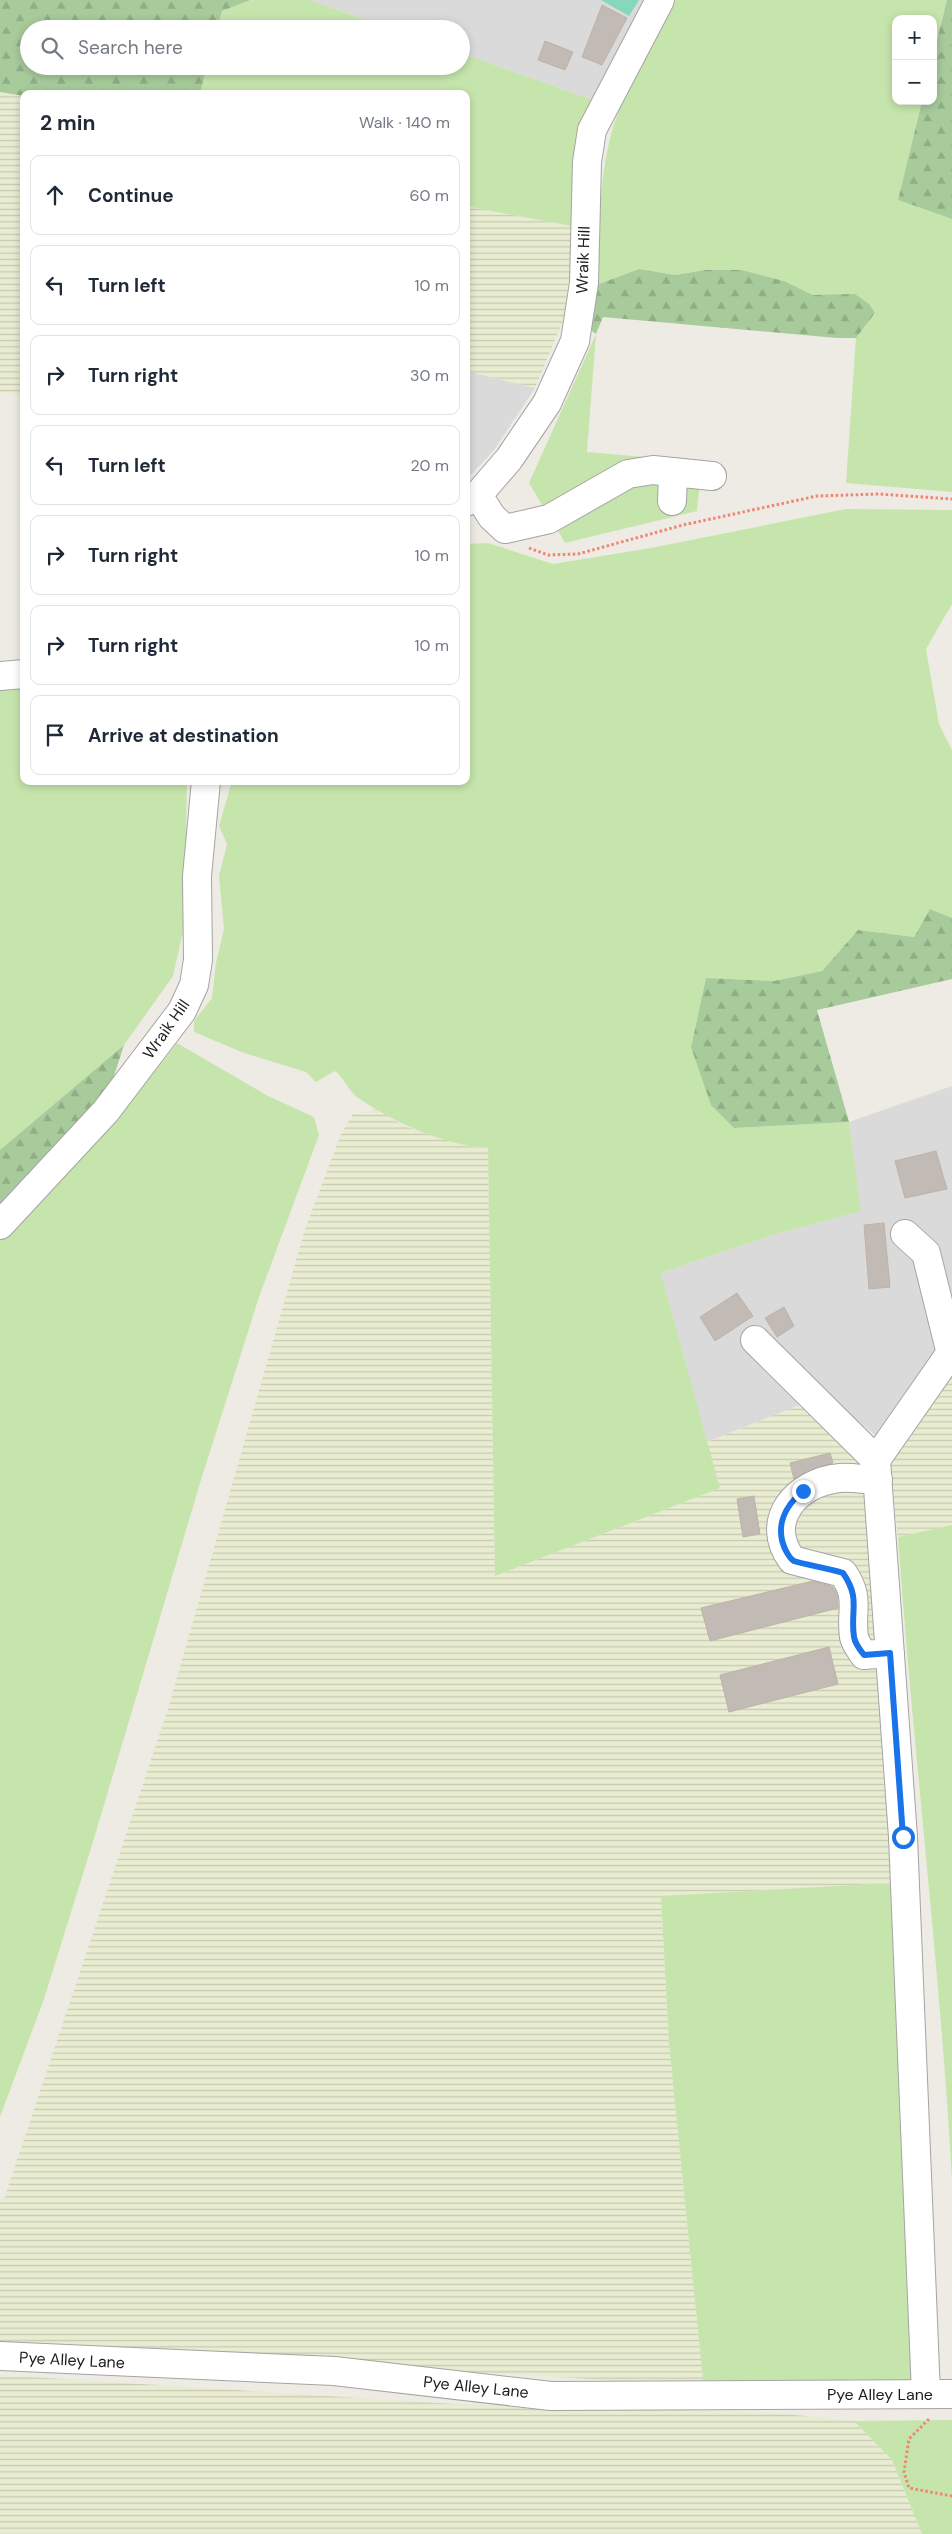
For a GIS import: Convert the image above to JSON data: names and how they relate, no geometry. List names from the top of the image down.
{
  "streets": {
    "street": ["Wraik Hill", "Pye Alley Lane"]
  },
  "page": {
    "map_buttons": ["+", "−"],
    "search": "Search here",
    "heading": ["2 min", "Walk · 140 m"],
    "list": [
      ["Continue", "60 m"],
      ["Turn left", "10 m"],
      ["Turn right", "30 m"],
      ["Turn left", "20 m"],
      ["Turn right", "10 m"],
      ["Turn right", "10 m"],
      "Arrive at destination"
    ]
  }
}
